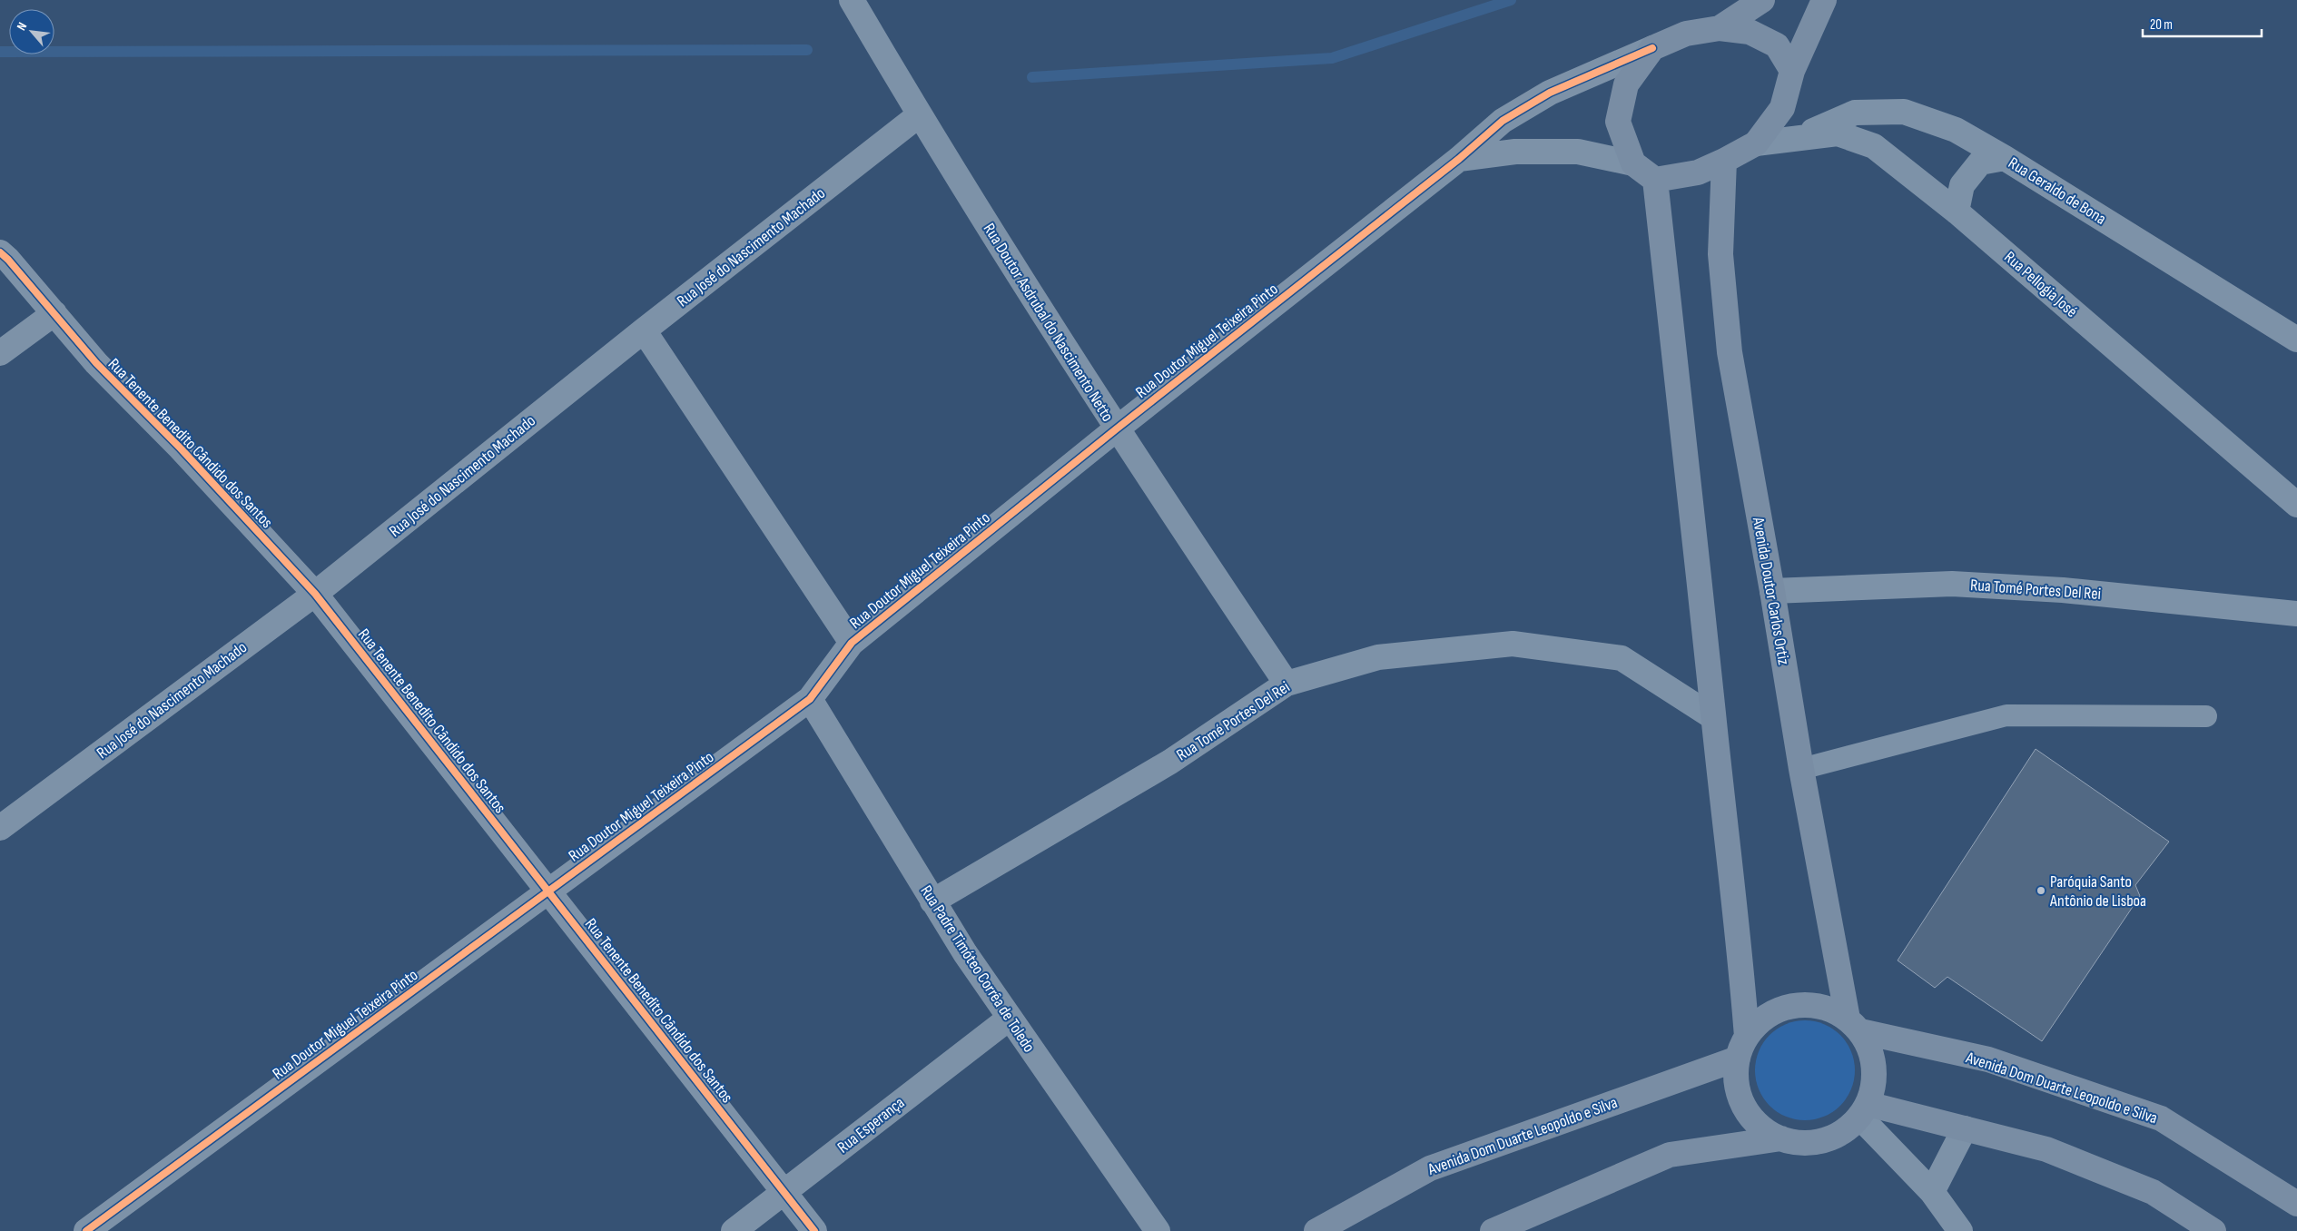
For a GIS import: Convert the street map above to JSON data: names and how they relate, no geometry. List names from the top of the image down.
{
  "streets": {
    "main road": ["Avenida Doutor Carlos Ortiz", "Avenida Dom Duarte Leopoldo e Silva"],
    "street": [
      "Rua Geraldo de Bona",
      "Rua José do Nascimento Machado",
      "Rua Pellogia José",
      "Rua Doutor Asdrubal do Nascimento Netto",
      "Rua Doutor Miguel Teixeira Pinto",
      "Rua Tenente Benedito Cândido dos Santos",
      "Rua Tomé Portes Del Rei",
      "Rua Padre Timóteo Corrêa de Toledo",
      "Rua Esperança"
    ]
  },
  "crossings": [
    ["Rua Geraldo de Bona", "Rua Pellogia José"],
    ["Rua José do Nascimento Machado", "Rua Doutor Asdrubal do Nascimento Netto"],
    ["Rua José do Nascimento Machado", "Rua Tenente Benedito Cândido dos Santos"],
    ["Rua Pellogia José", "Rua Doutor Miguel Teixeira Pinto"],
    ["Rua Pellogia José", "Avenida Doutor Carlos Ortiz"],
    ["Rua Doutor Asdrubal do Nascimento Netto", "Rua Doutor Miguel Teixeira Pinto"],
    ["Rua Doutor Asdrubal do Nascimento Netto", "Rua Tomé Portes Del Rei"],
    ["Rua Doutor Miguel Teixeira Pinto", "Rua Tenente Benedito Cândido dos Santos"],
    ["Rua Doutor Miguel Teixeira Pinto", "Avenida Doutor Carlos Ortiz"],
    ["Rua Doutor Miguel Teixeira Pinto", "Rua Padre Timóteo Corrêa de Toledo"],
    ["Rua Tenente Benedito Cândido dos Santos", "Rua Esperança"],
    ["Rua Tomé Portes Del Rei", "Avenida Doutor Carlos Ortiz"],
    ["Rua Tomé Portes Del Rei", "Rua Padre Timóteo Corrêa de Toledo"],
    ["Avenida Doutor Carlos Ortiz", "Avenida Dom Duarte Leopoldo e Silva"],
    ["Rua Padre Timóteo Corrêa de Toledo", "Rua Esperança"]
  ],
  "places": ["Paróquia Santo Antônio de Lisboa"],
  "scale_bar": "20 m",
  "north": "top left"
}
